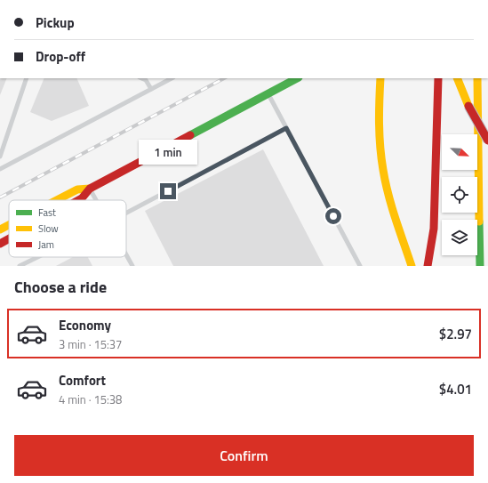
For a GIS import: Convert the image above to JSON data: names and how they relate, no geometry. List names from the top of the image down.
{
  "legend": ["Fast", "Slow", "Jam"],
  "north": "bottom right",
  "page": {
    "banner": ["Pickup", "Drop-off"],
    "bubble": "1 min",
    "heading": "Choose a ride",
    "list": [
      {
        "name": "Economy",
        "note": "3 min · 15:37",
        "value": "$2.97"
      },
      {
        "name": "Comfort",
        "note": "4 min · 15:38",
        "value": "$4.01"
      }
    ],
    "buttons": "Confirm"
  }
}
